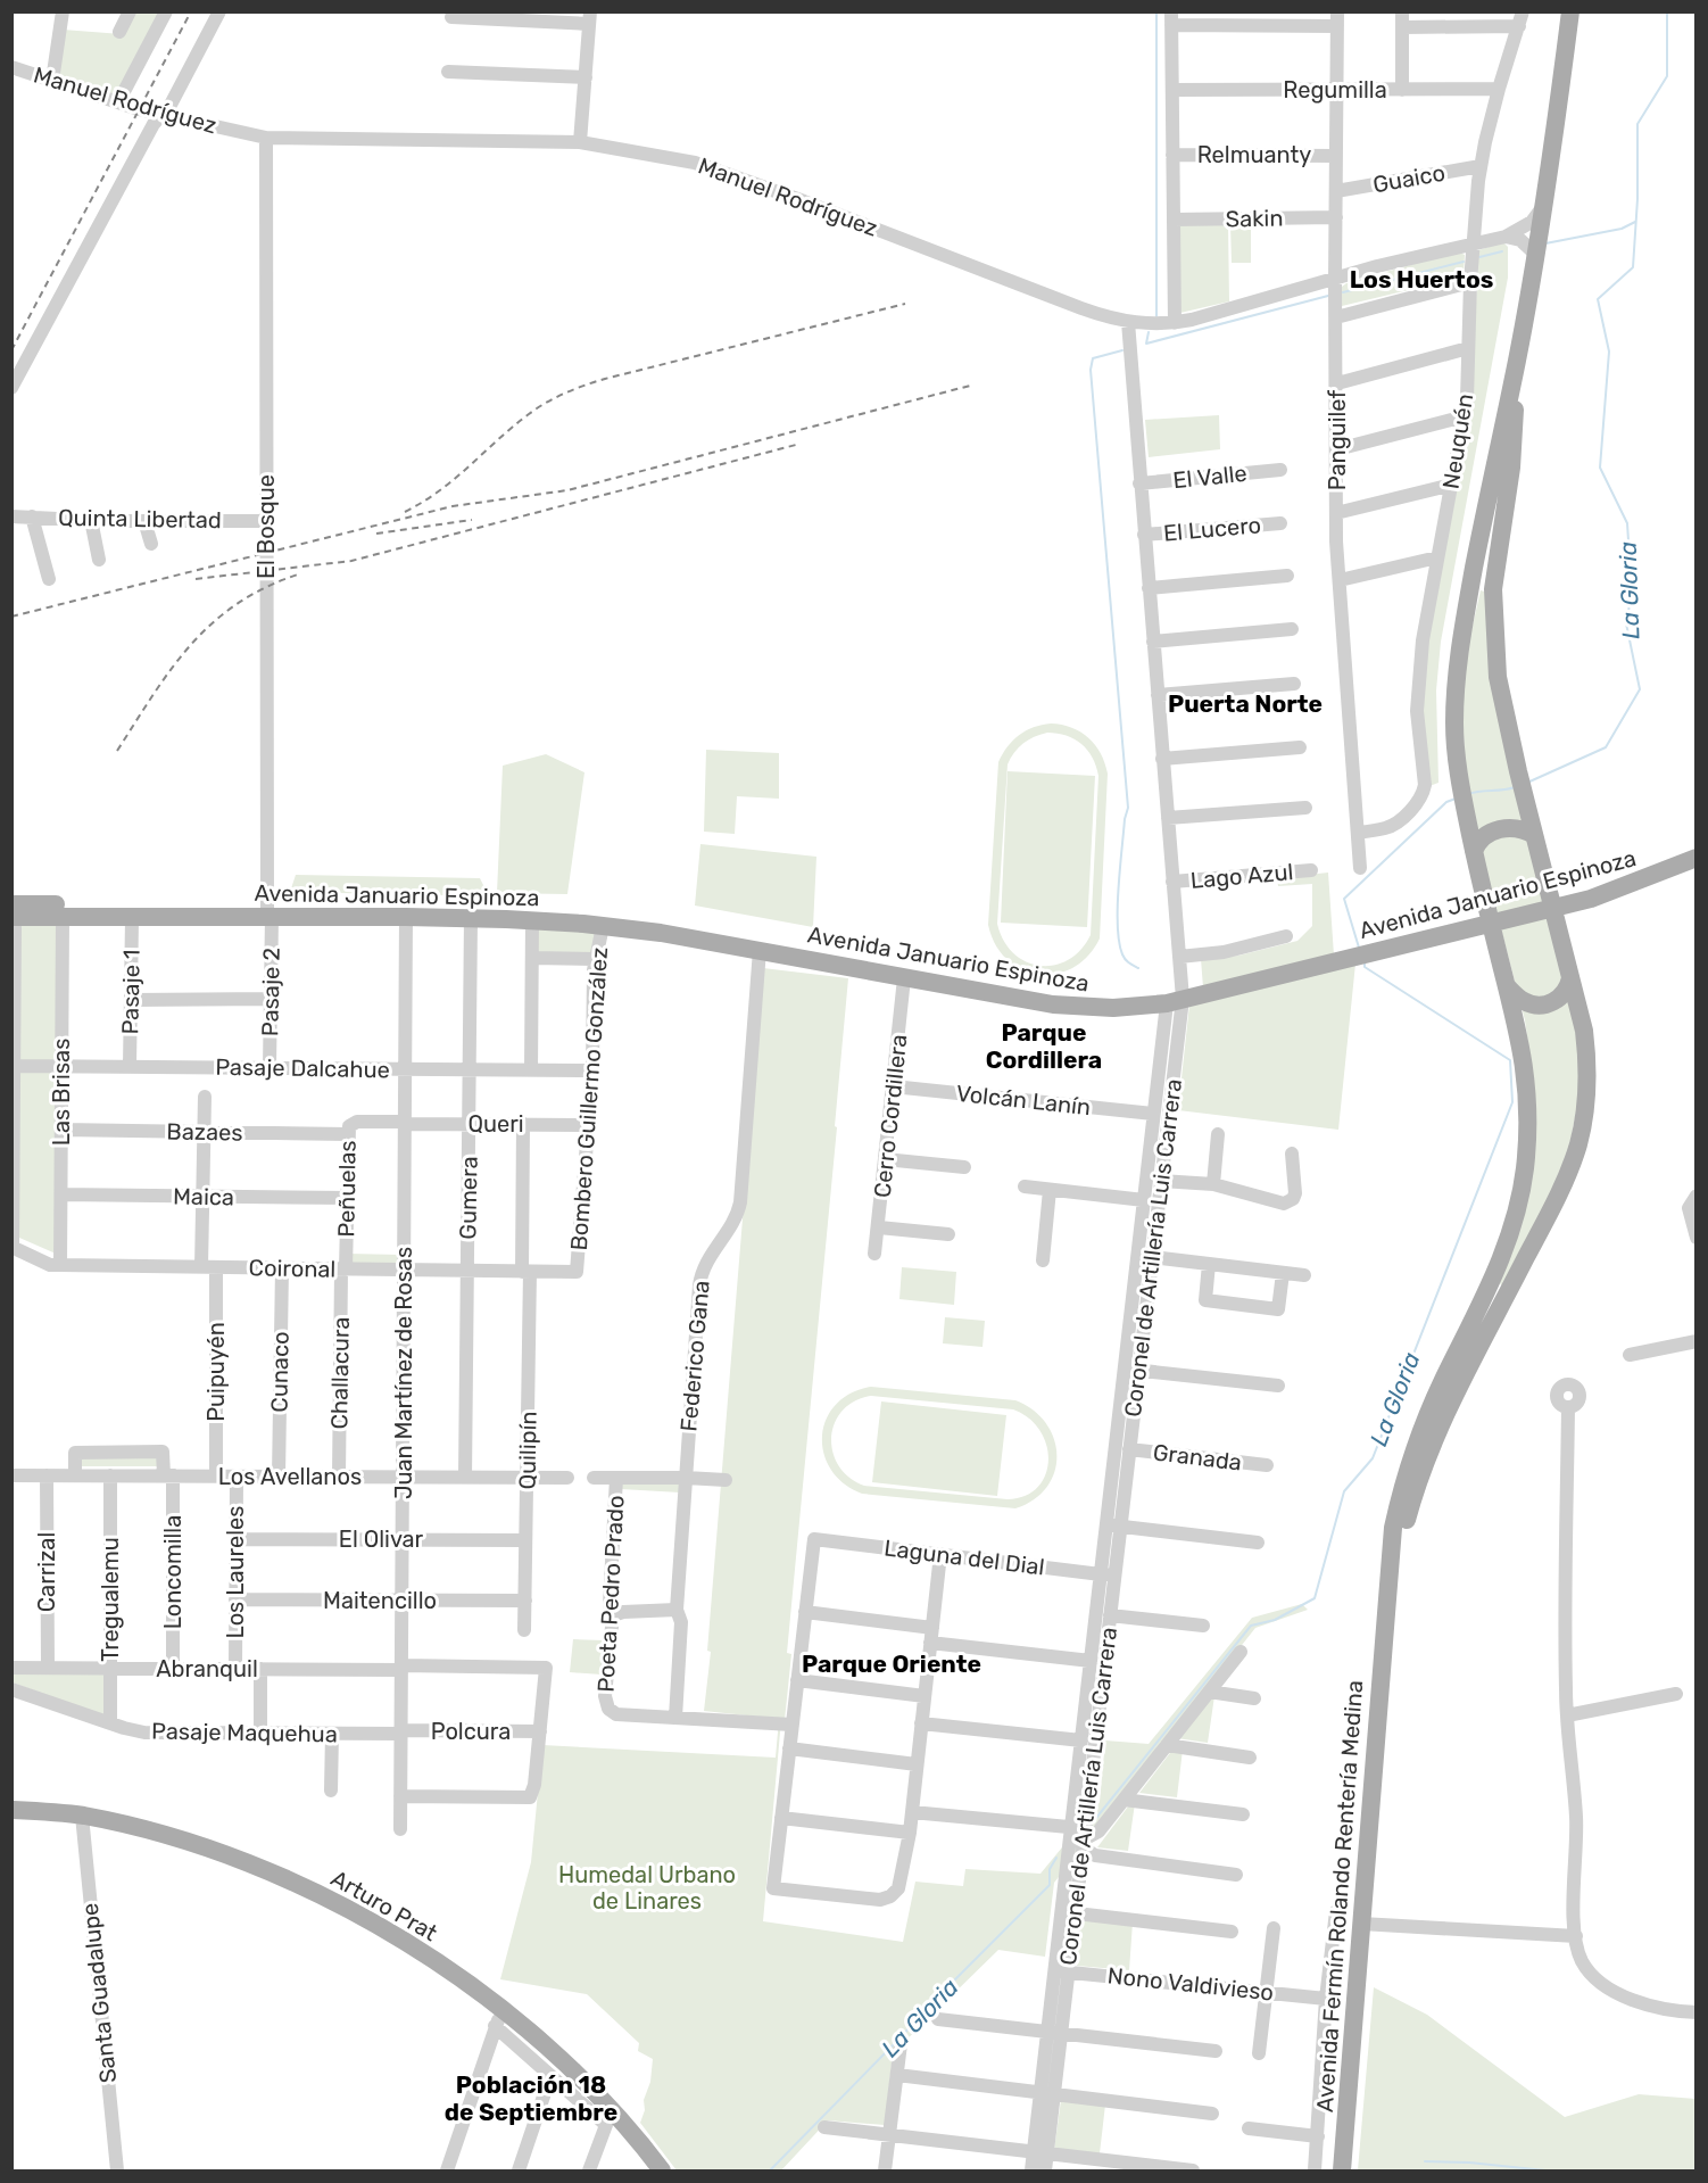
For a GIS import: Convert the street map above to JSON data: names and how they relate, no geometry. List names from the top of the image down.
{
  "streets": {
    "main road": ["Avenida Januario Espinoza", "Avenida Fermín Rolando Rentería Medina", "Arturo Prat"],
    "street": [
      "Regumilla",
      "Manuel Rodríguez",
      "Relmuanty",
      "Guaico",
      "Sakin",
      "Panguilef",
      "Neuquén",
      "El Valle",
      "Quinta Libertad",
      "El Bosque",
      "El Lucero",
      "Lago Azul",
      "Pasaje 1",
      "Pasaje 2",
      "Pasaje Dalcahue",
      "Las Brisas",
      "Bombero Guillermo González",
      "Volcán Lanín",
      "Cerro Cordillera",
      "Queri",
      "Bazaes",
      "Peñuelas",
      "Maica",
      "Gumera",
      "Coronel de Artillería Luis Carrera",
      "Coironal",
      "Federico Gana",
      "Puipuyén",
      "Cunaco",
      "Challacura",
      "Juan Martínez de Rosas",
      "Quilipín",
      "Granada",
      "Los Avellanos",
      "El Olivar",
      "Laguna del Dial",
      "Carrizal",
      "Loncomilla",
      "Los Laureles",
      "Poeta Pedro Prado",
      "Tregualemu",
      "Maitencillo",
      "Abranquil",
      "Polcura",
      "Pasaje Maquehua",
      "Nono Valdivieso",
      "Santa Guadalupe"
    ]
  },
  "crossings": [
    ["Regumilla", "Panguilef"],
    ["Regumilla", "Neuquén"],
    ["Manuel Rodríguez", "Panguilef"],
    ["Manuel Rodríguez", "Neuquén"],
    ["Manuel Rodríguez", "El Bosque"],
    ["Manuel Rodríguez", "Coronel de Artillería Luis Carrera"],
    ["Relmuanty", "Panguilef"],
    ["Guaico", "Panguilef"],
    ["Guaico", "Neuquén"],
    ["Sakin", "Panguilef"],
    ["Panguilef", "Neuquén"],
    ["El Valle", "Coronel de Artillería Luis Carrera"],
    ["Quinta Libertad", "El Bosque"],
    ["El Bosque", "Avenida Januario Espinoza"],
    ["El Bosque", "Pasaje 2"],
    ["El Lucero", "Coronel de Artillería Luis Carrera"],
    ["Lago Azul", "Coronel de Artillería Luis Carrera"],
    ["Avenida Januario Espinoza", "Pasaje 1"],
    ["Avenida Januario Espinoza", "Pasaje 2"],
    ["Avenida Januario Espinoza", "Las Brisas"],
    ["Avenida Januario Espinoza", "Bombero Guillermo González"],
    ["Avenida Januario Espinoza", "Cerro Cordillera"],
    ["Avenida Januario Espinoza", "Gumera"],
    ["Avenida Januario Espinoza", "Coronel de Artillería Luis Carrera"],
    ["Avenida Januario Espinoza", "Federico Gana"],
    ["Avenida Januario Espinoza", "Juan Martínez de Rosas"],
    ["Avenida Januario Espinoza", "Avenida Fermín Rolando Rentería Medina"],
    ["Pasaje 1", "Pasaje Dalcahue"],
    ["Pasaje 2", "Pasaje Dalcahue"],
    ["Pasaje Dalcahue", "Las Brisas"],
    ["Pasaje Dalcahue", "Bombero Guillermo González"],
    ["Pasaje Dalcahue", "Gumera"],
    ["Pasaje Dalcahue", "Juan Martínez de Rosas"],
    ["Las Brisas", "Bazaes"],
    ["Las Brisas", "Maica"],
    ["Las Brisas", "Coironal"],
    ["Bombero Guillermo González", "Queri"],
    ["Bombero Guillermo González", "Coironal"],
    ["Volcán Lanín", "Cerro Cordillera"],
    ["Volcán Lanín", "Coronel de Artillería Luis Carrera"],
    ["Queri", "Peñuelas"],
    ["Queri", "Gumera"],
    ["Queri", "Juan Martínez de Rosas"],
    ["Queri", "Quilipín"],
    ["Bazaes", "Peñuelas"],
    ["Peñuelas", "Maica"],
    ["Peñuelas", "Coironal"],
    ["Peñuelas", "Challacura"],
    ["Peñuelas", "Juan Martínez de Rosas"],
    ["Gumera", "Coironal"],
    ["Gumera", "Los Avellanos"],
    ["Coronel de Artillería Luis Carrera", "Granada"],
    ["Coronel de Artillería Luis Carrera", "Laguna del Dial"],
    ["Coronel de Artillería Luis Carrera", "Nono Valdivieso"],
    ["Coironal", "Puipuyén"],
    ["Coironal", "Cunaco"],
    ["Coironal", "Challacura"],
    ["Coironal", "Juan Martínez de Rosas"],
    ["Coironal", "Quilipín"],
    ["Federico Gana", "Poeta Pedro Prado"],
    ["Puipuyén", "Los Avellanos"],
    ["Cunaco", "Los Avellanos"],
    ["Challacura", "Los Avellanos"],
    ["Juan Martínez de Rosas", "Los Avellanos"],
    ["Juan Martínez de Rosas", "El Olivar"],
    ["Juan Martínez de Rosas", "Maitencillo"],
    ["Juan Martínez de Rosas", "Abranquil"],
    ["Juan Martínez de Rosas", "Polcura"],
    ["Juan Martínez de Rosas", "Pasaje Maquehua"],
    ["Quilipín", "Los Avellanos"],
    ["Quilipín", "El Olivar"],
    ["Quilipín", "Maitencillo"],
    ["Los Avellanos", "Carrizal"],
    ["Los Avellanos", "Loncomilla"],
    ["Los Avellanos", "Los Laureles"],
    ["Los Avellanos", "Tregualemu"],
    ["El Olivar", "Los Laureles"],
    ["Carrizal", "Abranquil"],
    ["Loncomilla", "Abranquil"],
    ["Los Laureles", "Maitencillo"],
    ["Los Laureles", "Abranquil"],
    ["Tregualemu", "Abranquil"],
    ["Tregualemu", "Pasaje Maquehua"],
    ["Abranquil", "Polcura"],
    ["Polcura", "Pasaje Maquehua"],
    ["Arturo Prat", "Santa Guadalupe"]
  ],
  "districts": [
    "Los Huertos",
    "Puerta Norte",
    "Parque Cordillera",
    "Parque Oriente",
    "Población 18 de Septiembre"
  ],
  "water": ["La Gloria"],
  "parks": ["Humedal Urbano de Linares"]
}
